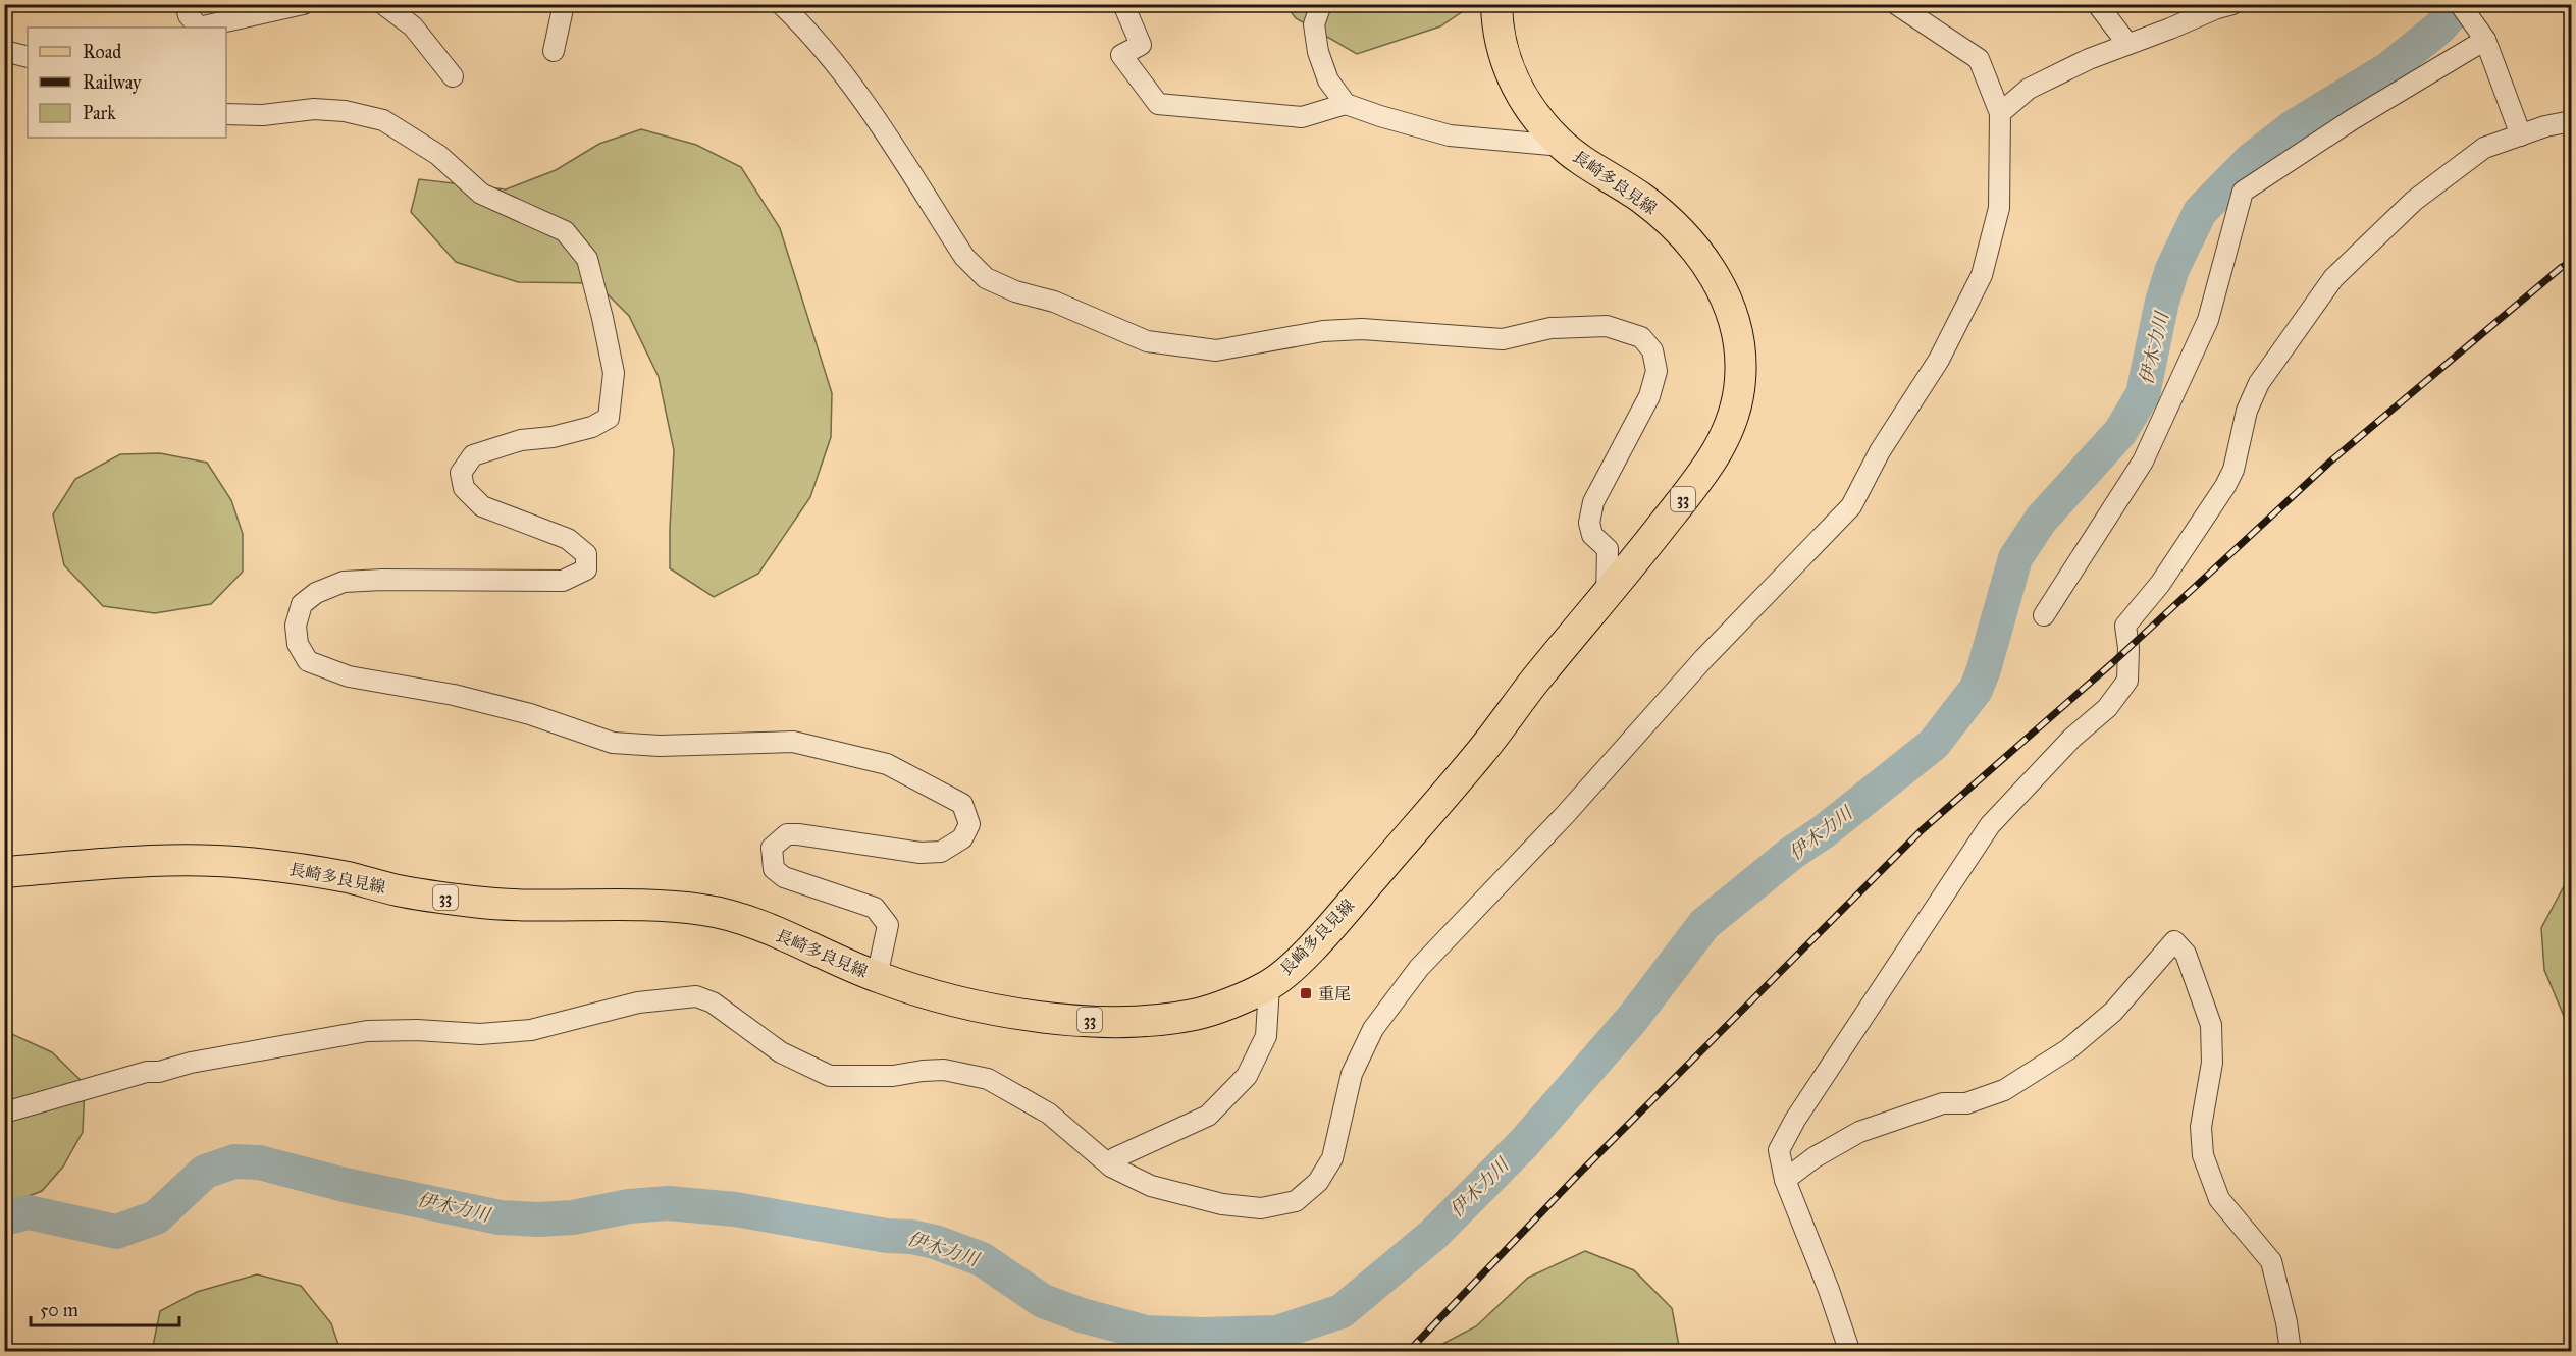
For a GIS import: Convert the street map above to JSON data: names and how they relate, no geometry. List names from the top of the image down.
{
  "streets": {
    "main road": ["長崎多良見線", "33"]
  },
  "water": ["伊木力川"],
  "places": {
    "transit": ["重尾"]
  },
  "legend": ["Road", "Railway", "Park"],
  "scale_bar": "50 m"
}
